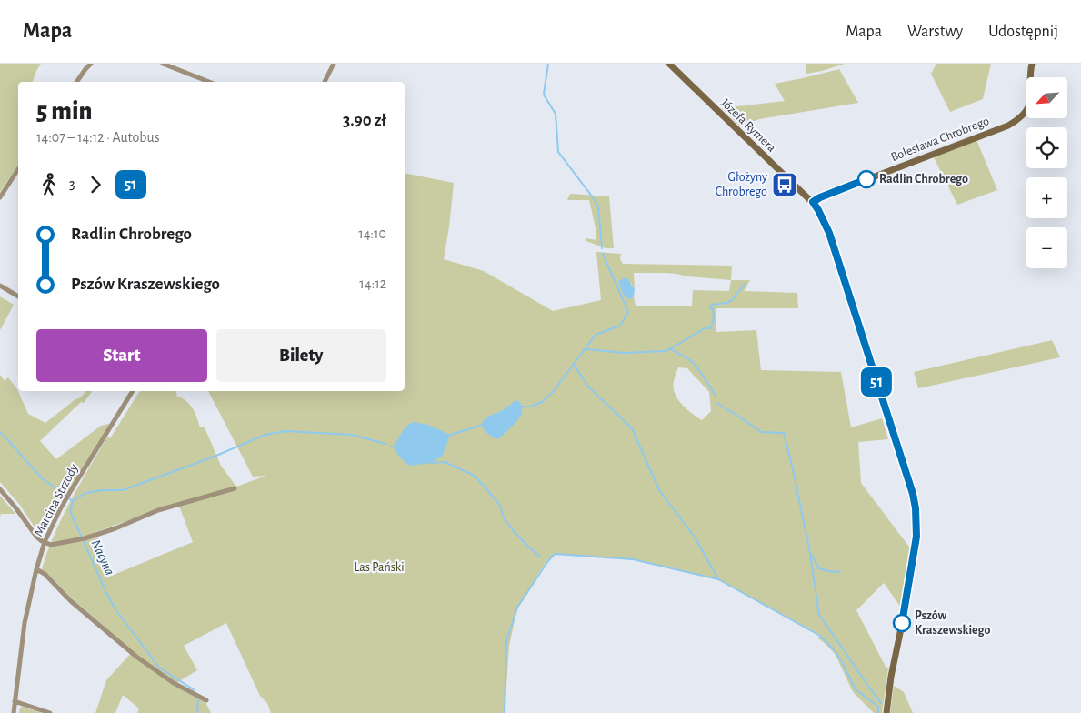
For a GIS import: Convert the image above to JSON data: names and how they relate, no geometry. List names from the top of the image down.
{
  "streets": {
    "street": ["Józefa Rymera", "Bolesława Chrobrego", "Marcina Strzody"]
  },
  "crossings": [
    ["Józefa Rymera", "Bolesława Chrobrego"]
  ],
  "water": ["Nacyna"],
  "parks": ["Las Pański"],
  "places": {
    "other": ["Radlin Chrobrego", "Pszów Kraszewskiego"],
    "bus stop": ["Głożyny Chrobrego"]
  },
  "lines": ["bus line 51"],
  "north": "bottom left",
  "page": {
    "header": "Mapa",
    "nav": ["Mapa", "Warstwy", "Udostępnij"],
    "on_map": "51",
    "map_buttons": ["+", "−"],
    "heading": ["5 min", "14:07 – 14:12 · Autobus", "3.90 zł"],
    "legs": ["3", "51"],
    "list": [
      {
        "name": "Radlin Chrobrego",
        "value": "14:10"
      },
      {
        "name": "Pszów Kraszewskiego",
        "value": "14:12"
      }
    ],
    "buttons": ["Start", "Bilety"]
  }
}
